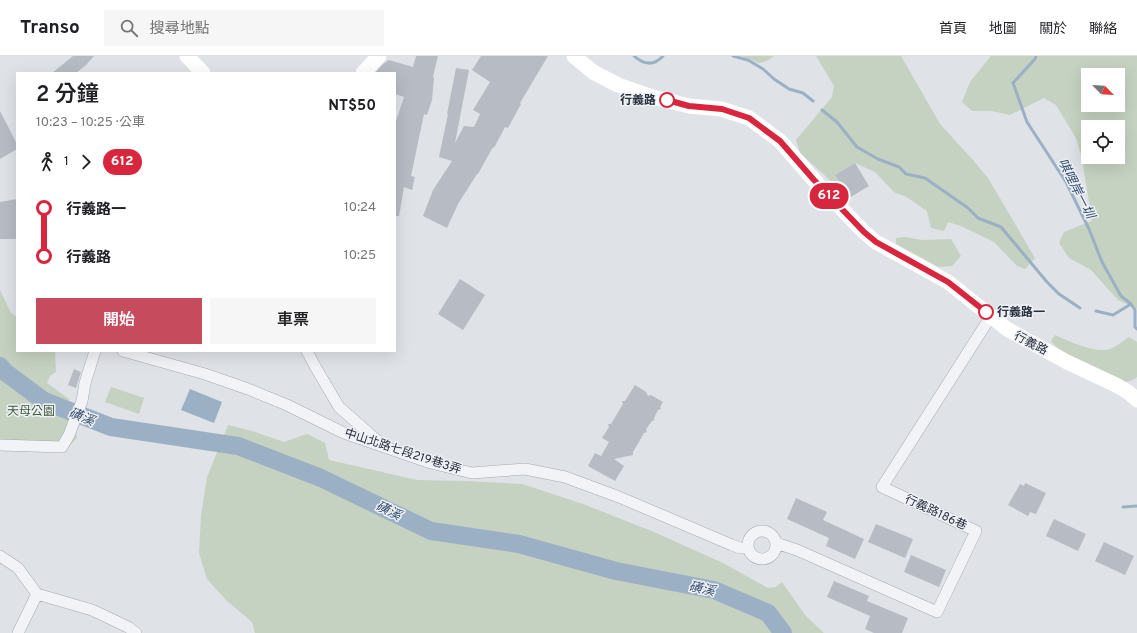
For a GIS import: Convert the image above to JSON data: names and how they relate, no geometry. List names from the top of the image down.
{
  "streets": {
    "street": ["行義路", "中山北路七段219巷3弄", "行義路186巷"]
  },
  "crossings": [
    ["行義路", "行義路186巷"],
    ["中山北路七段219巷3弄", "行義路186巷"]
  ],
  "water": ["唭哩岸一圳", "磺溪"],
  "parks": ["天母公園"],
  "places": ["行義路", "行義路一"],
  "lines": ["bus line 612"],
  "north": "bottom right",
  "page": {
    "header": "Transo",
    "search": "搜尋地點",
    "nav": [
      "首頁",
      "地圖",
      "關於",
      "聯絡"
    ],
    "on_map": "612",
    "heading": ["2 分鐘", "10:23 – 10:25 · 公車", "NT$50"],
    "legs": ["1", "612"],
    "list": [
      {
        "name": "行義路一",
        "value": "10:24"
      },
      {
        "name": "行義路",
        "value": "10:25"
      }
    ],
    "buttons": ["開始", "車票"]
  }
}
